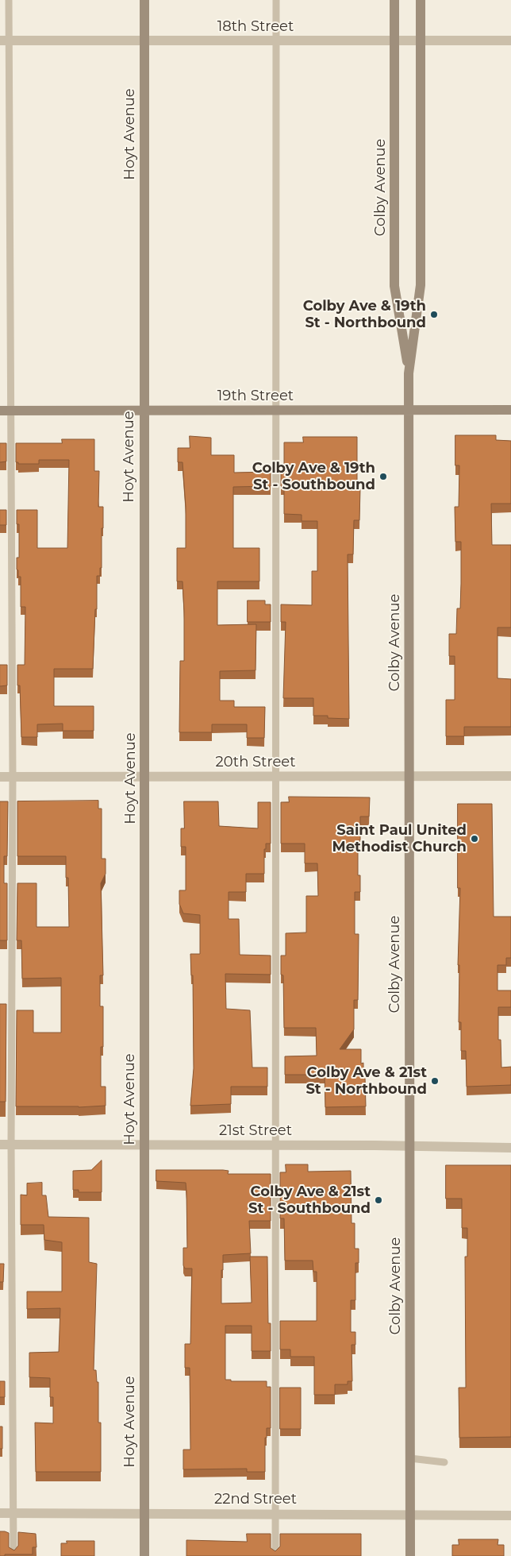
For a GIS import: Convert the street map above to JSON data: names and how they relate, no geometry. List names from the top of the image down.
{
  "streets": {
    "street": [
      "18th Street",
      "Hoyt Avenue",
      "Colby Avenue",
      "19th Street",
      "20th Street",
      "21st Street",
      "22nd Street"
    ]
  },
  "crossings": [
    ["18th Street", "Hoyt Avenue"],
    ["18th Street", "Colby Avenue"],
    ["Hoyt Avenue", "19th Street"],
    ["Hoyt Avenue", "20th Street"],
    ["Hoyt Avenue", "21st Street"],
    ["Hoyt Avenue", "22nd Street"],
    ["Colby Avenue", "19th Street"],
    ["Colby Avenue", "20th Street"],
    ["Colby Avenue", "21st Street"],
    ["Colby Avenue", "22nd Street"]
  ],
  "places": [
    "Colby Ave & 19th St - Northbound",
    "Colby Ave & 19th St - Southbound",
    "Saint Paul United Methodist Church",
    "Colby Ave & 21st St - Northbound",
    "Colby Ave & 21st St - Southbound"
  ]
}
